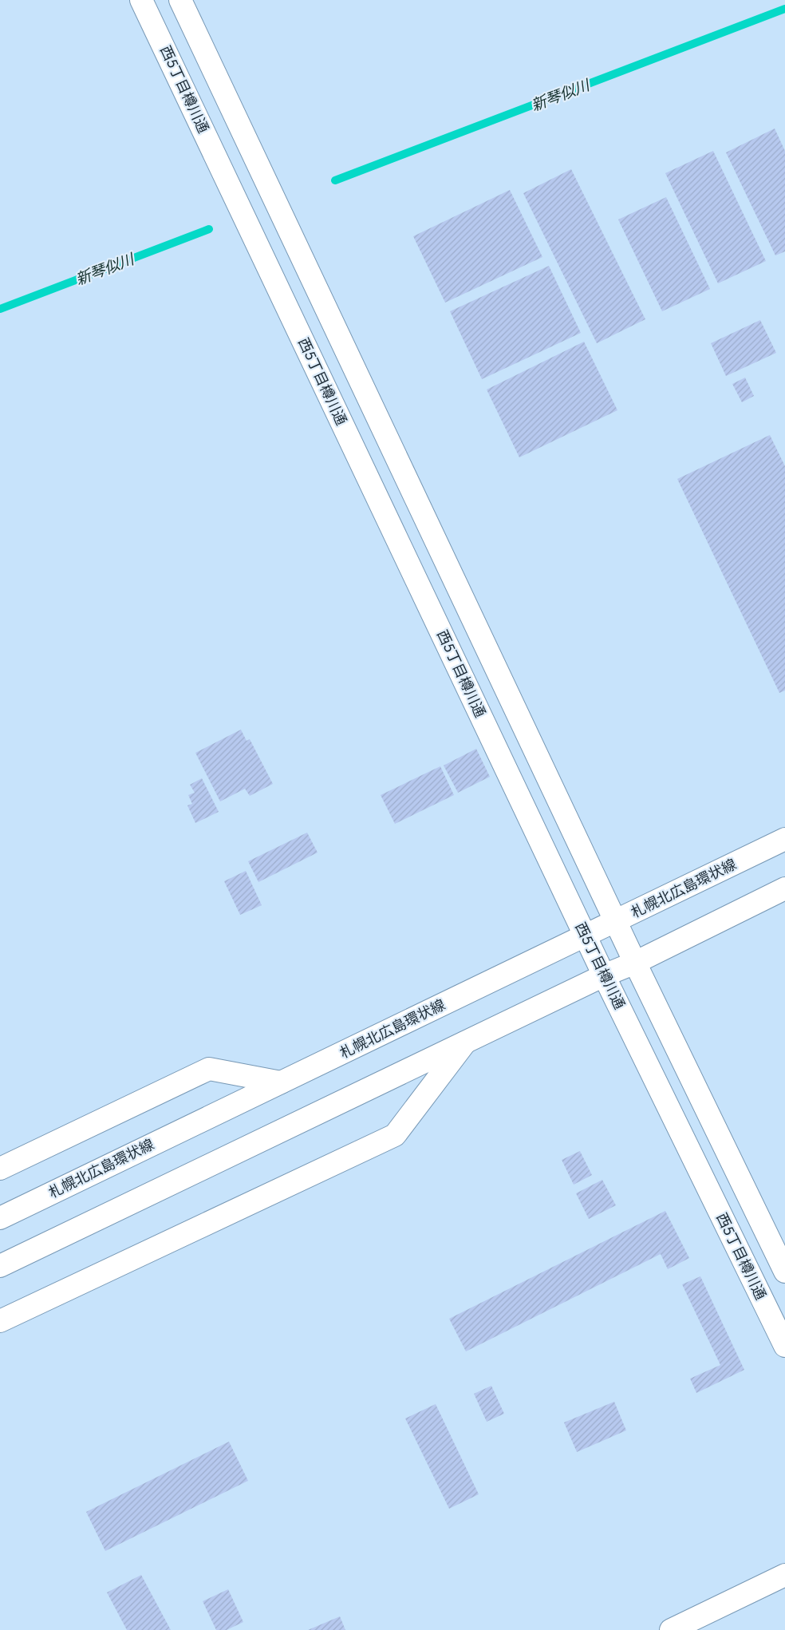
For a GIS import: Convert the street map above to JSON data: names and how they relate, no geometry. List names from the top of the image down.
{
  "streets": {
    "main road": ["西5丁目樽川通", "札幌北広島環状線"]
  },
  "crossings": [
    ["西5丁目樽川通", "札幌北広島環状線"]
  ],
  "water": ["新琴似川"]
}
